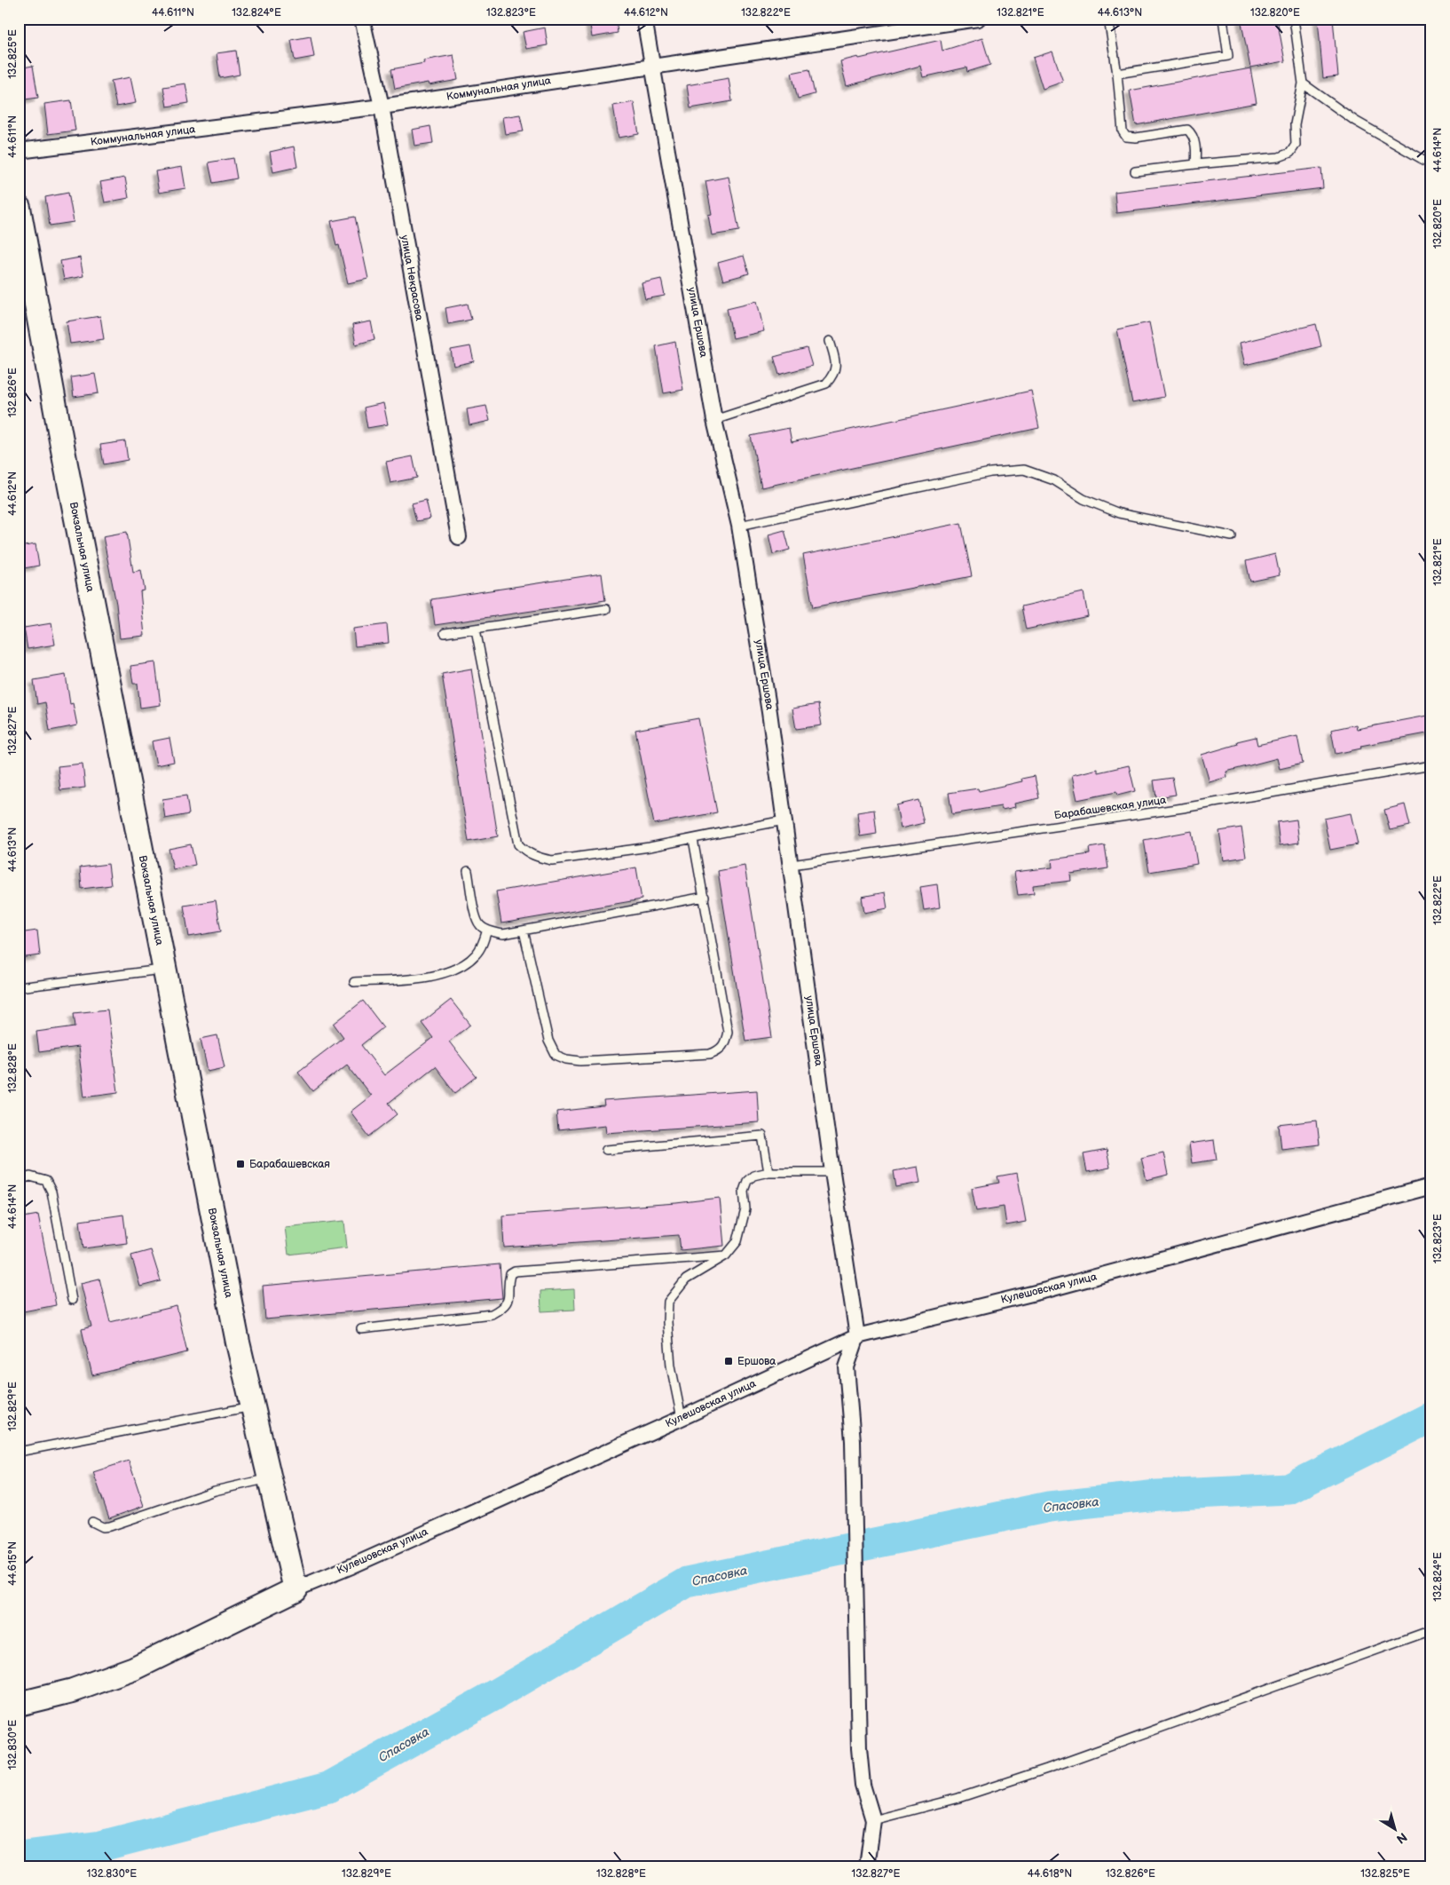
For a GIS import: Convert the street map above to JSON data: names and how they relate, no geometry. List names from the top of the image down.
{
  "streets": {
    "main road": ["Вокзальная улица", "Кулешовская улица"],
    "street": ["Коммунальная улица", "улица Некрасова", "улица Ершова"],
    "lane": ["Барабашевская улица"]
  },
  "crossings": [
    ["Коммунальная улица", "улица Некрасова"],
    ["Коммунальная улица", "улица Ершова"],
    ["улица Ершова", "Барабашевская улица"],
    ["улица Ершова", "Кулешовская улица"],
    ["Вокзальная улица", "Кулешовская улица"]
  ],
  "water": ["Спасовка"],
  "places": {
    "transit": ["Барабашевская", "Ершова"]
  },
  "north": "bottom right",
  "coordinates": [
    "44.611°N",
    "132.824°E",
    "132.823°E",
    "44.612°N",
    "132.822°E",
    "132.821°E",
    "44.613°N",
    "132.820°E",
    "132.825°E",
    "44.614°N",
    "132.826°E",
    "132.827°E",
    "132.828°E",
    "132.829°E",
    "44.615°N",
    "132.830°E",
    "44.618°N"
  ]
}
